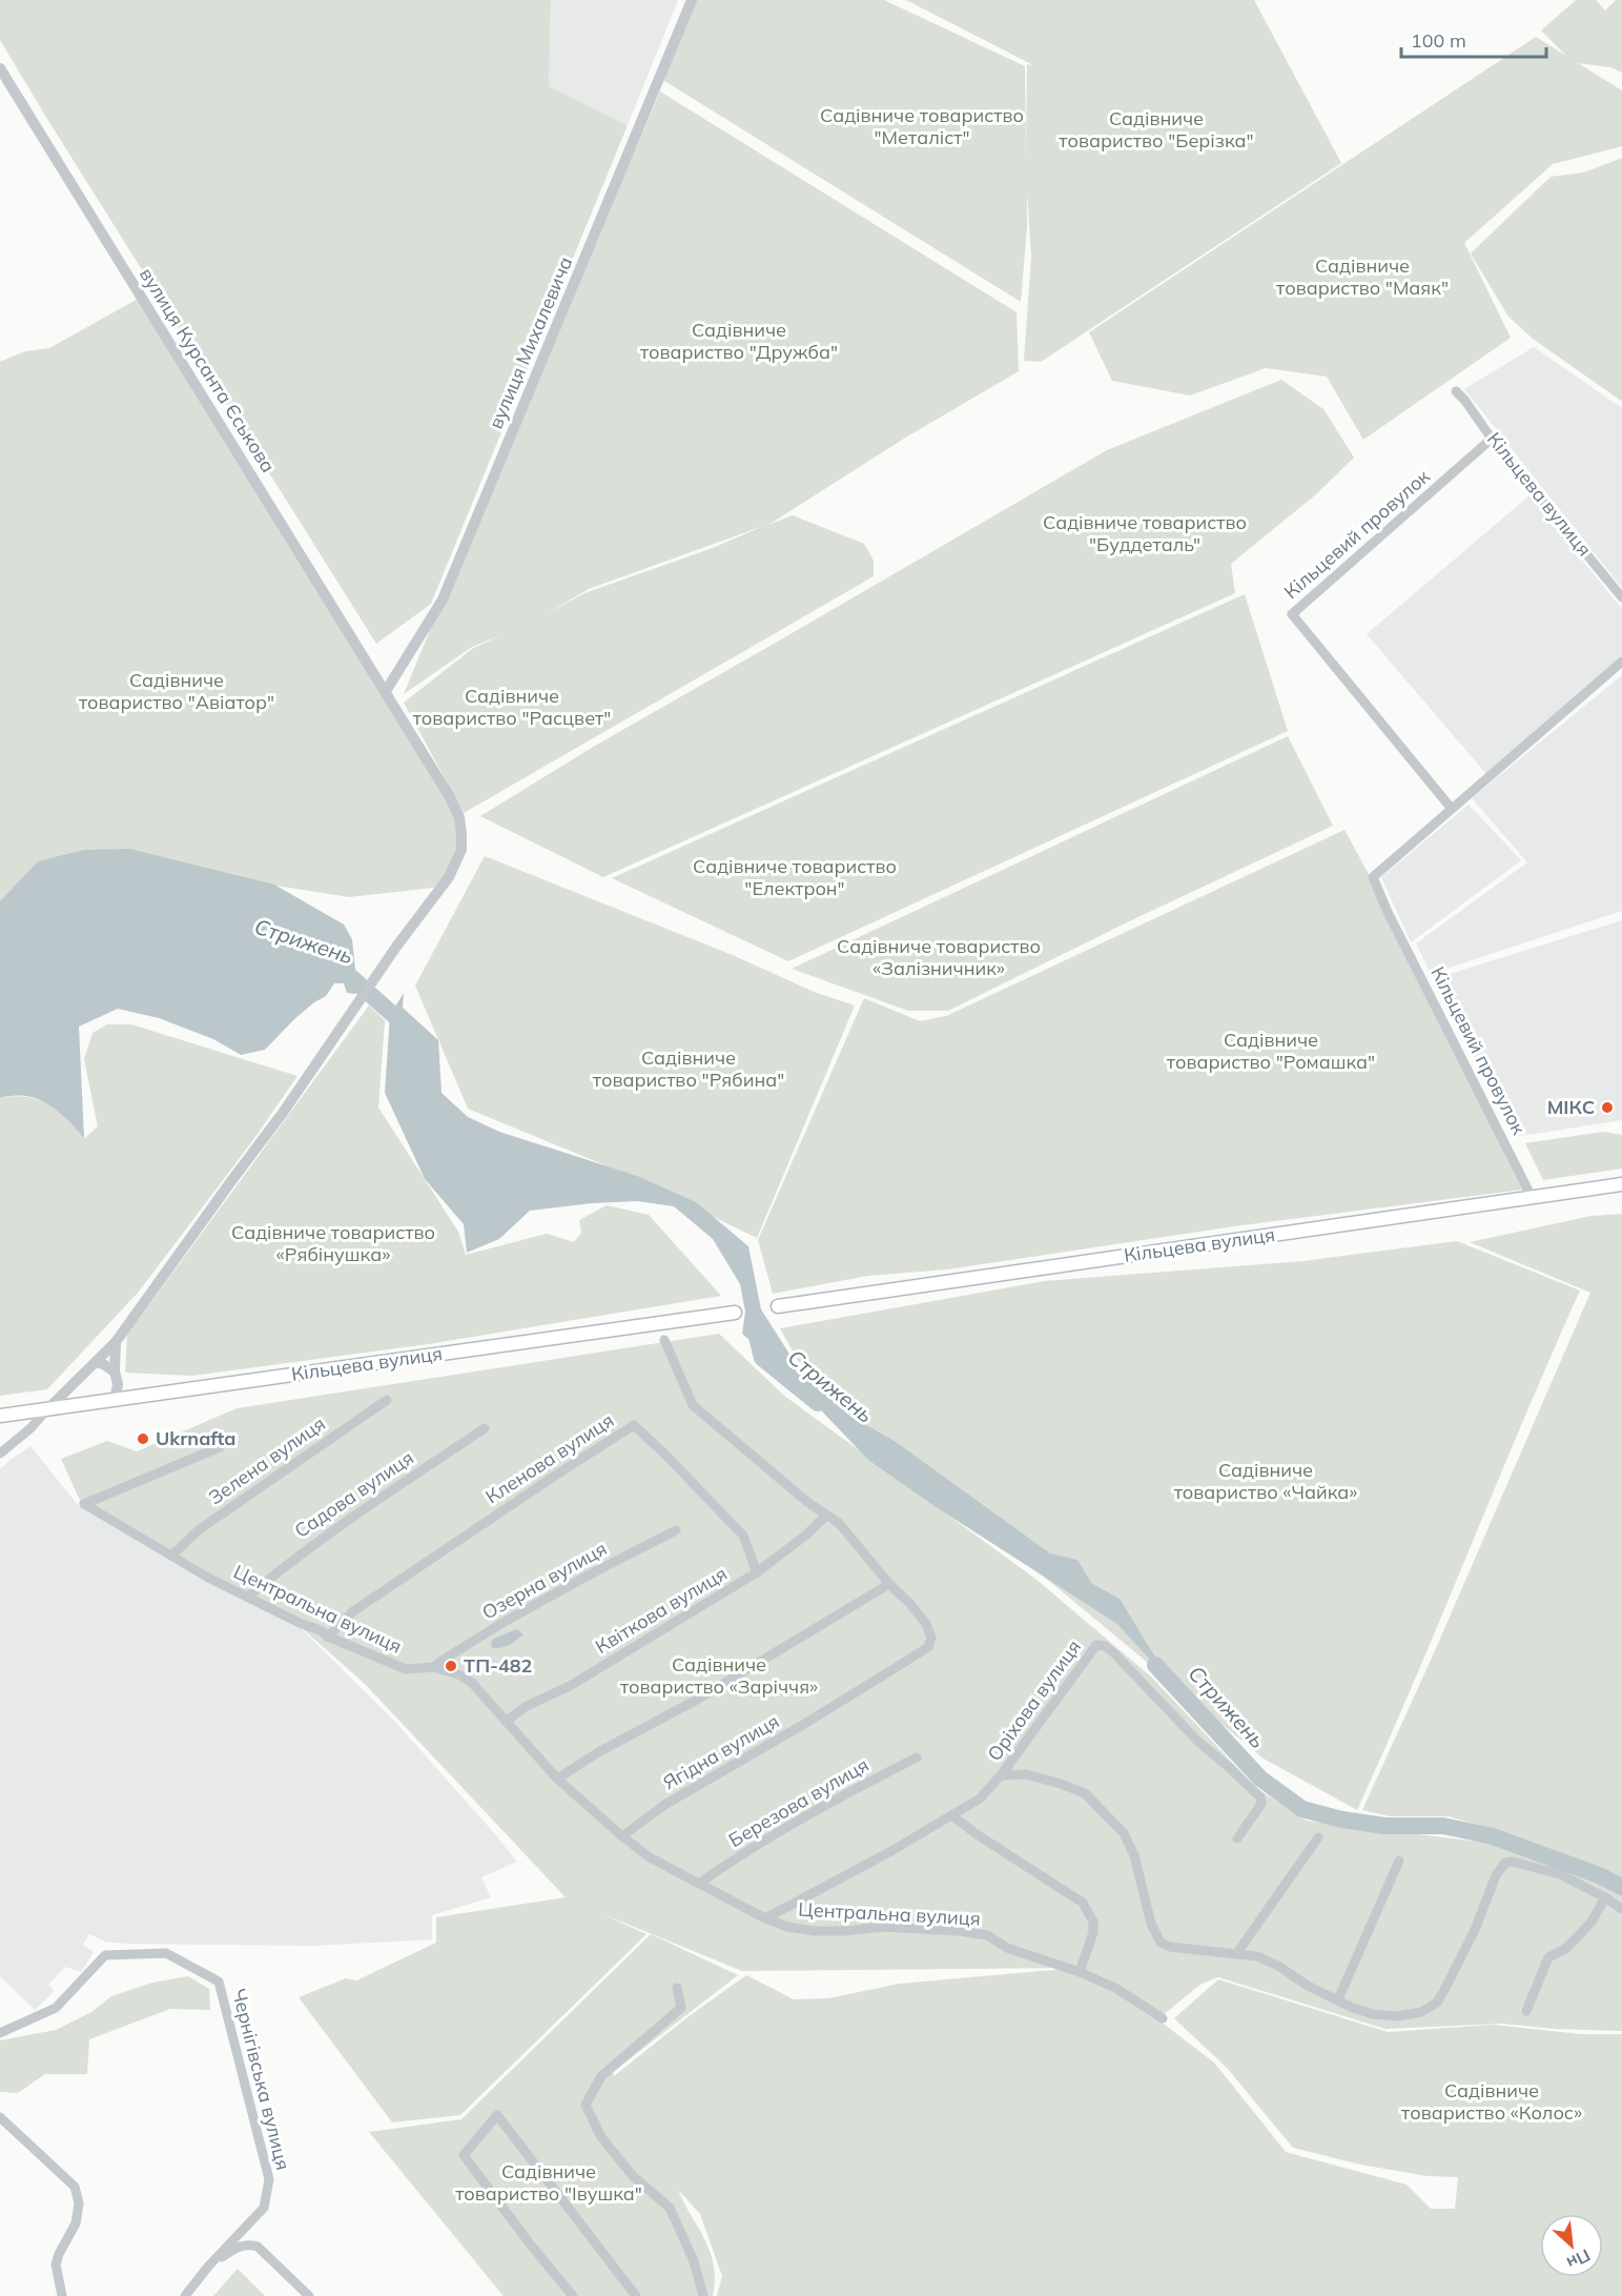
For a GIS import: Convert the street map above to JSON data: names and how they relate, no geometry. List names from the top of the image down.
{
  "streets": {
    "main road": ["Кільцева вулиця"],
    "street": [
      "вулиця Михалевича",
      "вулиця Курсанта Єськова",
      "Кільцевий провулок",
      "Кленова вулиця",
      "Зелена вулиця",
      "Садова вулиця",
      "Озерна вулиця",
      "Центральна вулиця",
      "Квіткова вулиця",
      "Оріхова вулиця",
      "Ягідна вулиця",
      "Березова вулиця",
      "Чернігівська вулиця"
    ]
  },
  "crossings": [
    ["вулиця Михалевича", "вулиця Курсанта Єськова"],
    ["вулиця Курсанта Єськова", "Кільцева вулиця"],
    ["Кільцева вулиця", "Кільцевий провулок"],
    ["Кленова вулиця", "Центральна вулиця"],
    ["Кленова вулиця", "Квіткова вулиця"],
    ["Зелена вулиця", "Центральна вулиця"],
    ["Садова вулиця", "Центральна вулиця"],
    ["Озерна вулиця", "Центральна вулиця"],
    ["Центральна вулиця", "Квіткова вулиця"],
    ["Центральна вулиця", "Оріхова вулиця"],
    ["Центральна вулиця", "Ягідна вулиця"],
    ["Центральна вулиця", "Березова вулиця"]
  ],
  "water": ["Стрижень"],
  "parks": [
    "Садівниче товариство \"Металіст\"",
    "Садівниче товариство \"Берізка\"",
    "Садівниче товариство \"Маяк\"",
    "Садівниче товариство \"Дружба\"",
    "Садівниче товариство \"Буддеталь\"",
    "Садівниче товариство \"Авіатор\"",
    "Садівниче товариство \"Расцвет\"",
    "Садівниче товариство \"Електрон\"",
    "Садівниче товариство «Залізничник»",
    "Садівниче товариство \"Ромашка\"",
    "Садівниче товариство \"Рябина\"",
    "Садівниче товариство «Рябінушка»",
    "Садівниче товариство «Чайка»",
    "Садівниче товариство «Заріччя»",
    "Садівниче товариство «Колос»",
    "Садівниче товариство \"Івушка\""
  ],
  "places": ["МІКС", "Ukrnafta", "ТП-482"],
  "scale_bar": "100 m",
  "north": "bottom right"
}
